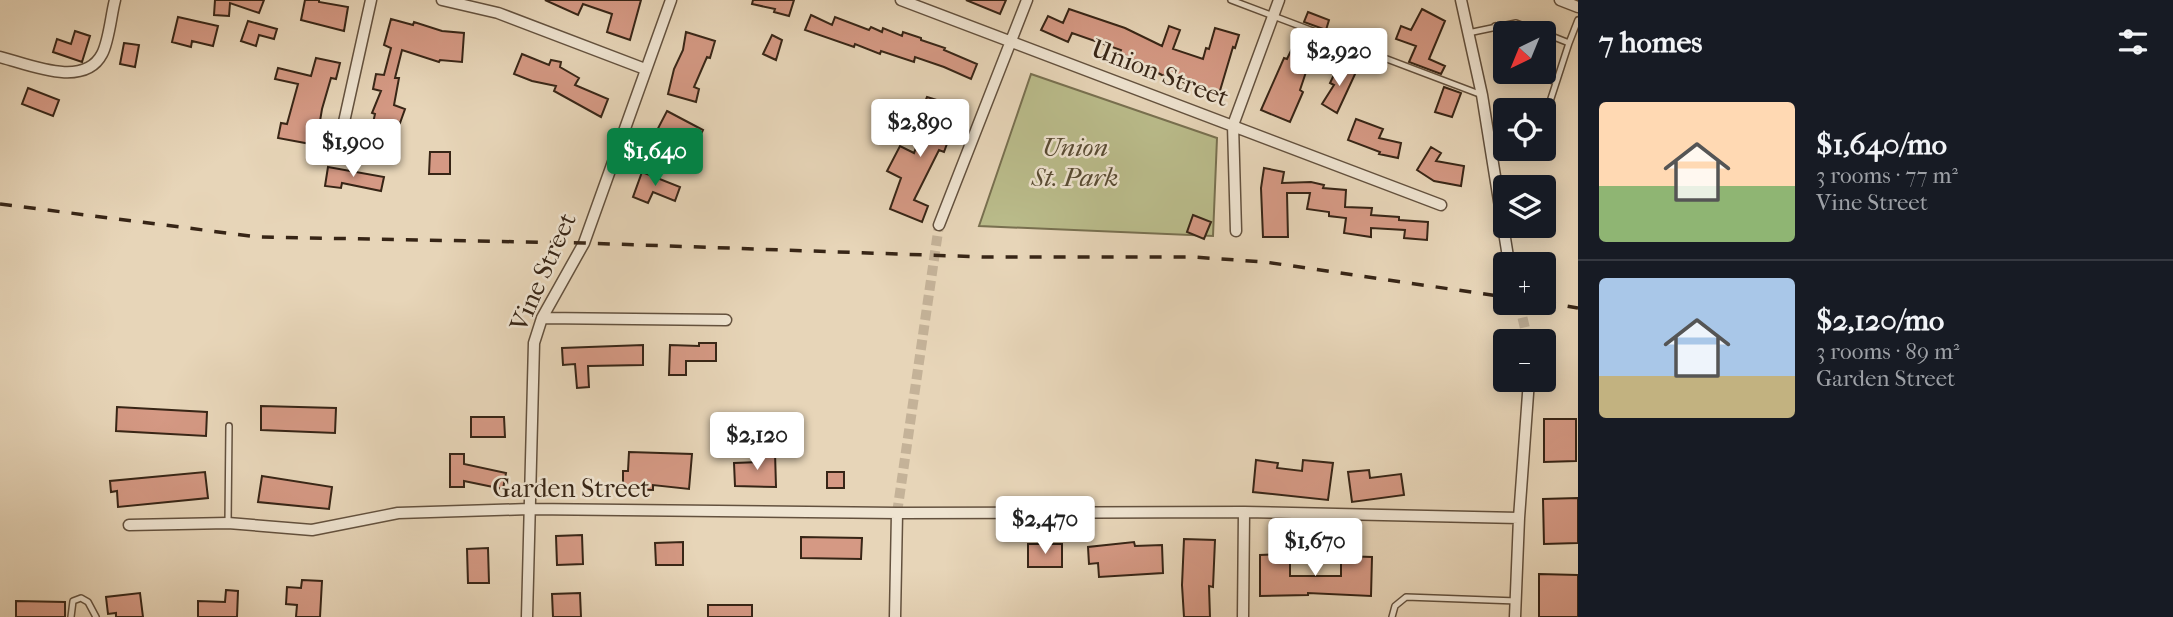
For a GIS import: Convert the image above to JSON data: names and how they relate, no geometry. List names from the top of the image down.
{
  "streets": {
    "street": ["Union Street", "Vine Street", "Garden Street"]
  },
  "crossings": [
    ["Vine Street", "Garden Street"]
  ],
  "parks": ["Union St. Park"],
  "north": "bottom left",
  "page": {
    "heading": "7 homes",
    "map_buttons": ["+", "−"],
    "price": [
      "$2,920",
      "$2,890",
      "$1,900",
      "$1,640",
      "$2,120",
      "$2,470",
      "$1,670"
    ],
    "list": [
      {
        "name": "$1,640/mo",
        "note": "3 rooms · 77 m² · Vine Street"
      },
      {
        "name": "$2,120/mo",
        "note": "3 rooms · 89 m² · Garden Street"
      }
    ]
  }
}
